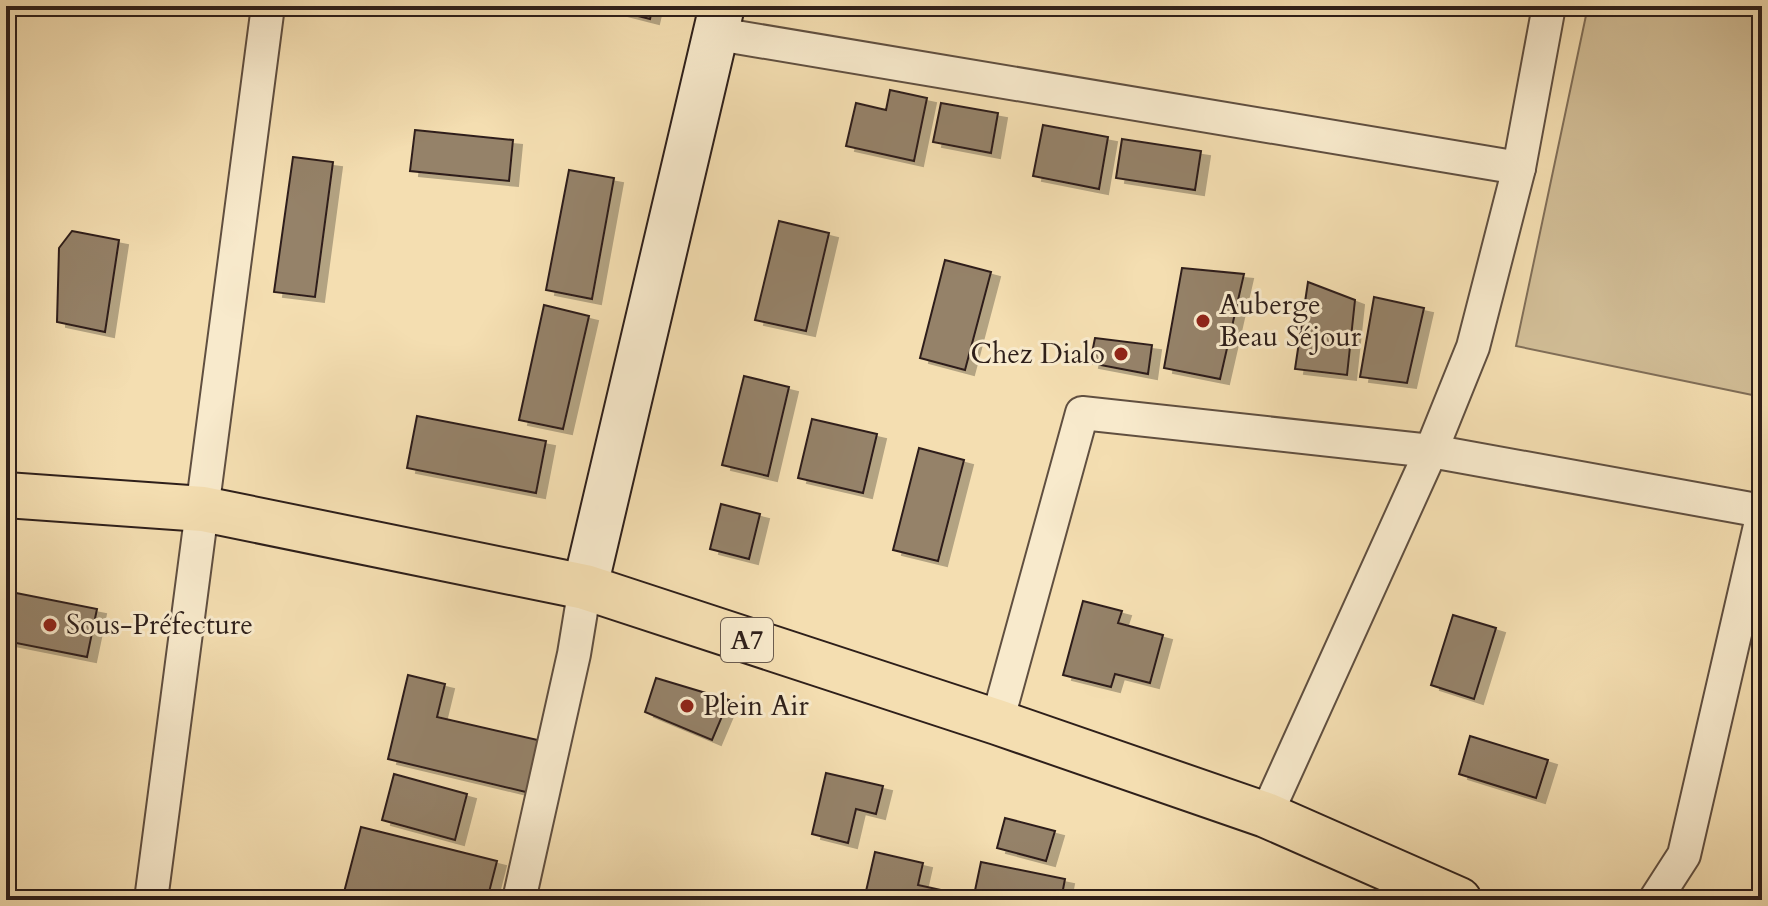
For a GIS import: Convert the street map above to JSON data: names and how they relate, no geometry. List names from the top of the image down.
{
  "streets": {
    "main road": ["A7"]
  },
  "places": [
    "Auberge Beau Séjour",
    "Chez Dialo",
    "Sous-Préfecture",
    "Plein Air"
  ]
}
